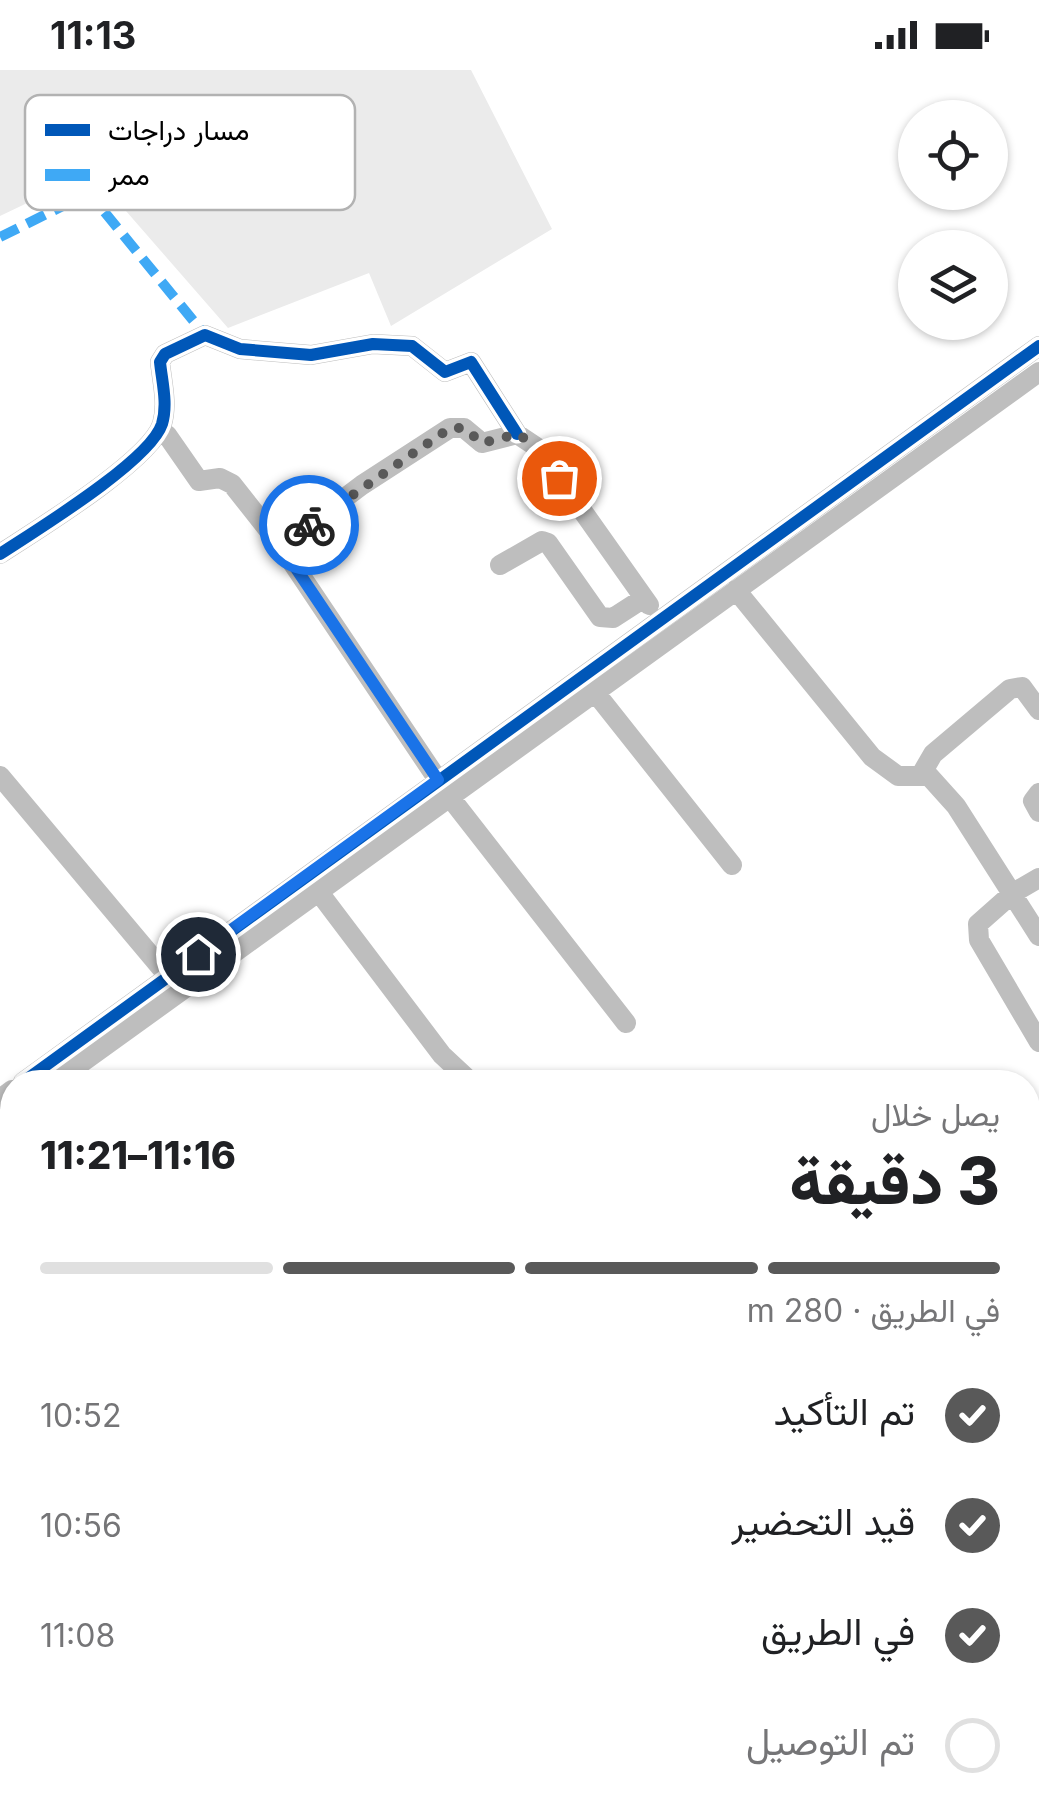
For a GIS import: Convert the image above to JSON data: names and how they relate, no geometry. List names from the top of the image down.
{
  "legend": ["مسار دراجات", "ممر"],
  "page": {
    "status": "11:13",
    "heading": ["3 دقيقة", "يصل خلال", "11:16–11:21"],
    "bar": "في الطريق · 280 m",
    "list": [
      ["تم التأكيد", "10:52"],
      ["قيد التحضير", "10:56"],
      ["في الطريق", "11:08"],
      "تم التوصيل"
    ]
  }
}
